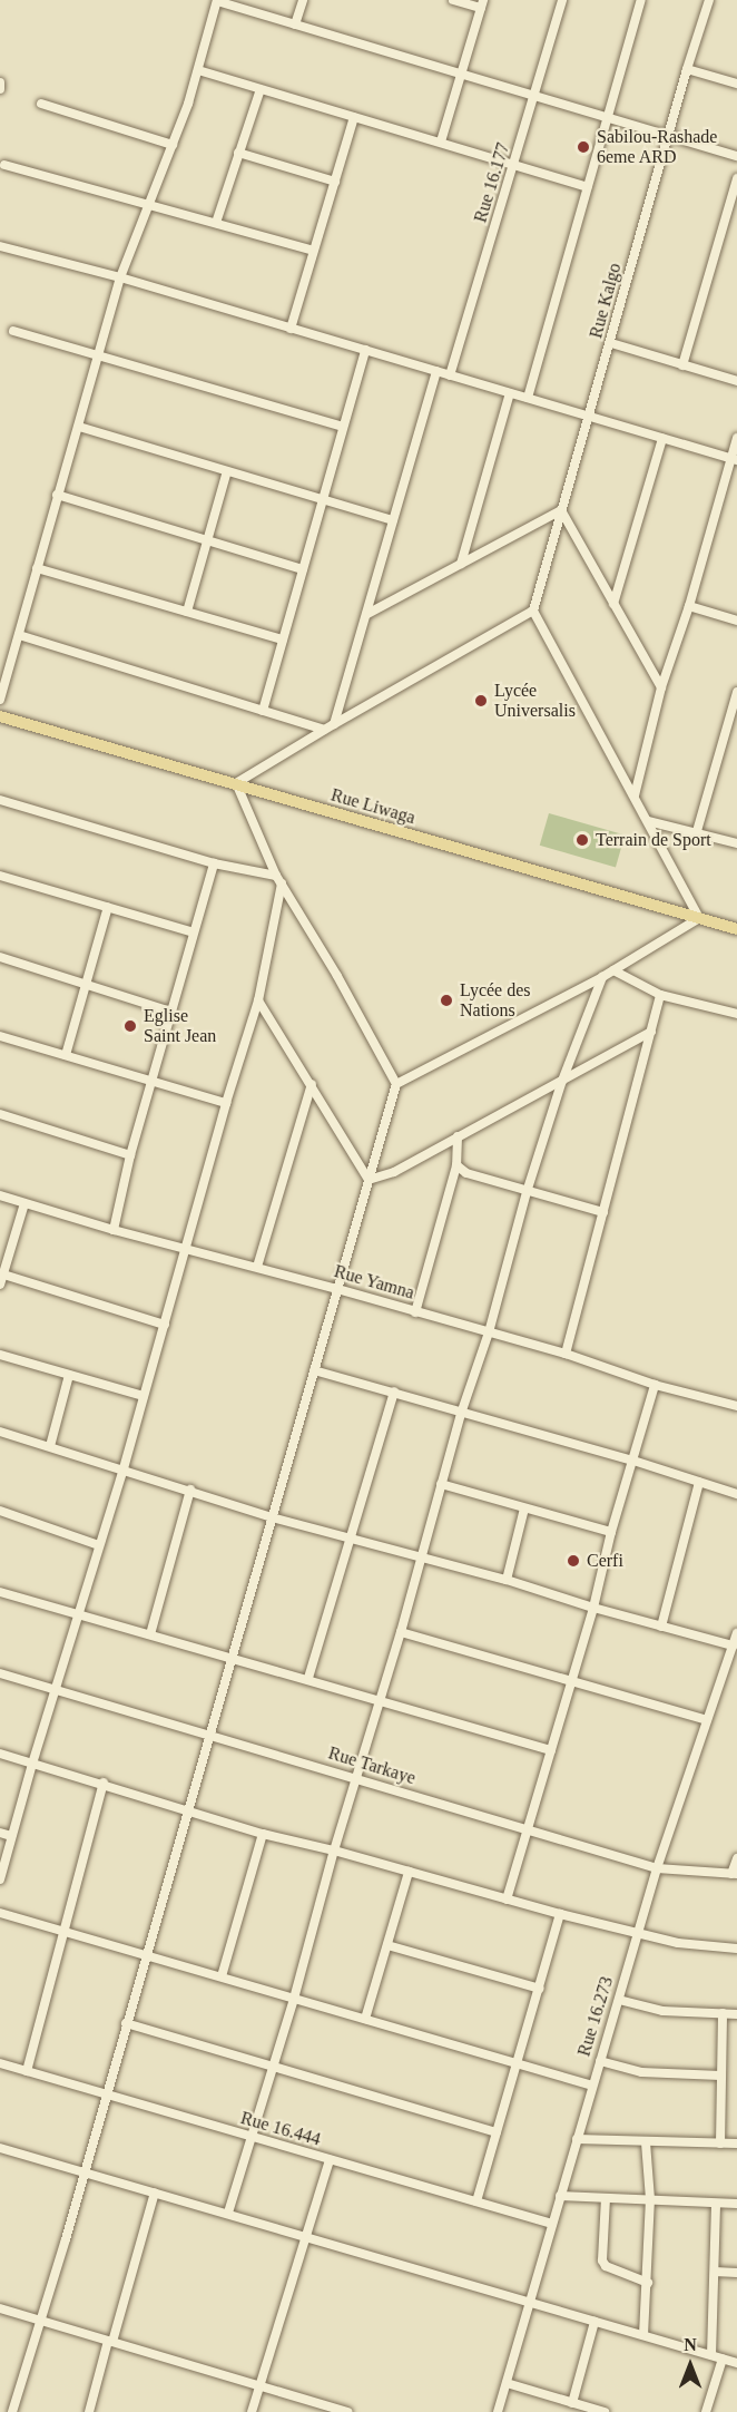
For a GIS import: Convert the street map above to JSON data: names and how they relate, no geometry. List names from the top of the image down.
{
  "streets": {
    "main road": ["Rue Liwaga"],
    "street": [
      "Rue 16.177",
      "Rue Kalgo",
      "Rue Yamna",
      "Rue Tarkaye",
      "Rue 16.273",
      "Rue 16.444"
    ]
  },
  "crossings": [
    ["Rue Tarkaye", "Rue 16.273"],
    ["Rue 16.273", "Rue 16.444"]
  ],
  "places": [
    "Sabilou-Rashade 6eme ARD",
    "Lycée Universalis",
    "Terrain de Sport",
    "Lycée des Nations",
    "Eglise Saint Jean",
    "Cerfi"
  ],
  "north": "top"
}
